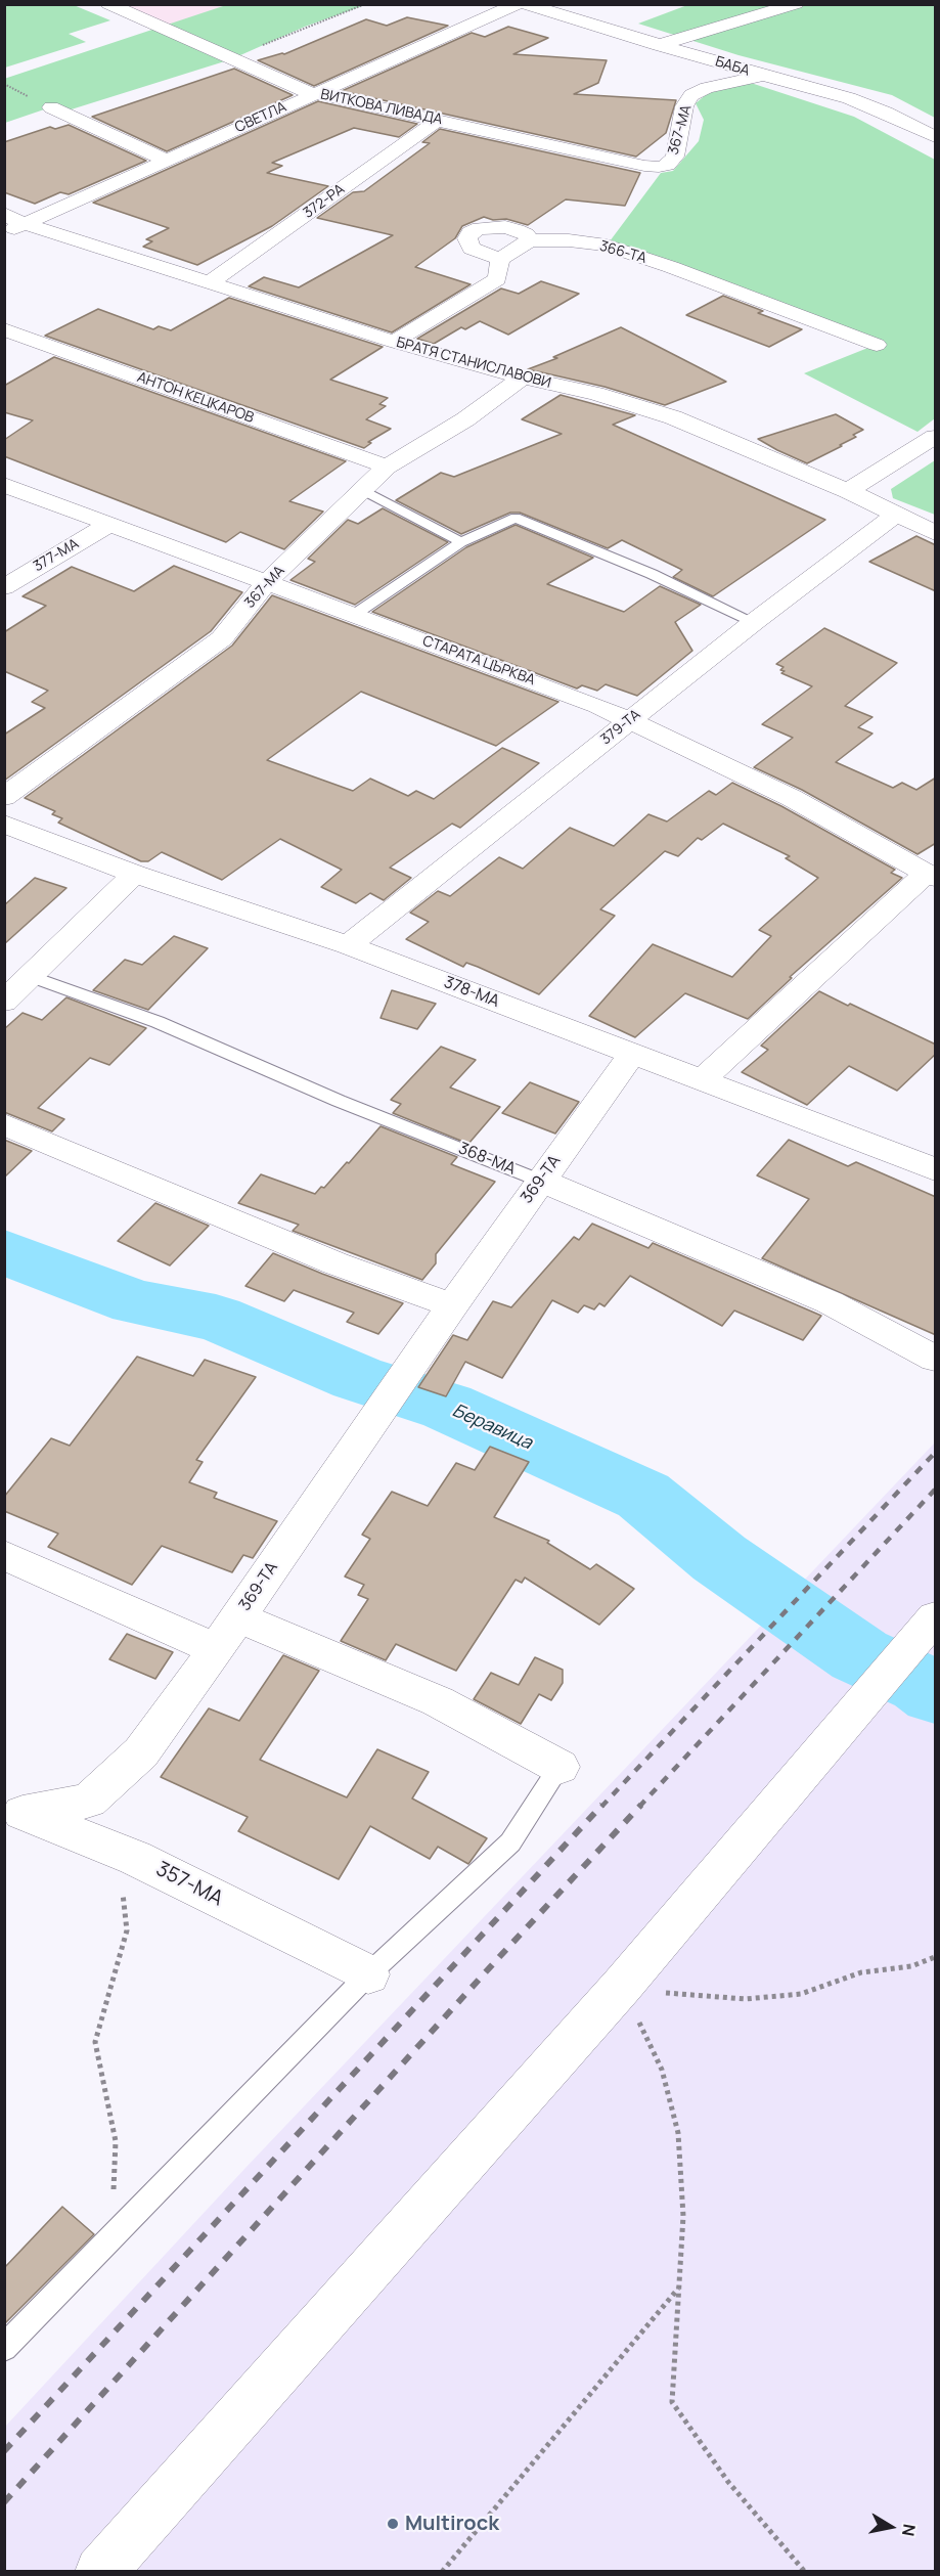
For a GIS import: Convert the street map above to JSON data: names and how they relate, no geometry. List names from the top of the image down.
{
  "streets": {
    "street": [
      "БАБА",
      "ВИТКОВА ЛИВАДА",
      "СВЕТЛА",
      "367-МА",
      "372-РА",
      "366-ТА",
      "БРАТЯ СТАНИСЛАВОВИ",
      "АНТОН КЕЦКАРОВ",
      "377-МА",
      "СТАРАТА ЦЪРКВА",
      "379-ТА",
      "378-МА",
      "368-МА",
      "369-ТА",
      "357-МА"
    ]
  },
  "crossings": [
    ["БАБА", "367-МА"],
    ["ВИТКОВА ЛИВАДА", "СВЕТЛА"],
    ["ВИТКОВА ЛИВАДА", "367-МА"],
    ["ВИТКОВА ЛИВАДА", "372-РА"],
    ["СВЕТЛА", "БРАТЯ СТАНИСЛАВОВИ"],
    ["367-МА", "БРАТЯ СТАНИСЛАВОВИ"],
    ["367-МА", "АНТОН КЕЦКАРОВ"],
    ["367-МА", "СТАРАТА ЦЪРКВА"],
    ["372-РА", "БРАТЯ СТАНИСЛАВОВИ"],
    ["БРАТЯ СТАНИСЛАВОВИ", "379-ТА"],
    ["377-МА", "СТАРАТА ЦЪРКВА"],
    ["СТАРАТА ЦЪРКВА", "379-ТА"],
    ["379-ТА", "378-МА"],
    ["378-МА", "369-ТА"],
    ["368-МА", "369-ТА"],
    ["369-ТА", "357-МА"]
  ],
  "water": ["Беравица"],
  "places": ["Multirock"],
  "north": "right"
}
